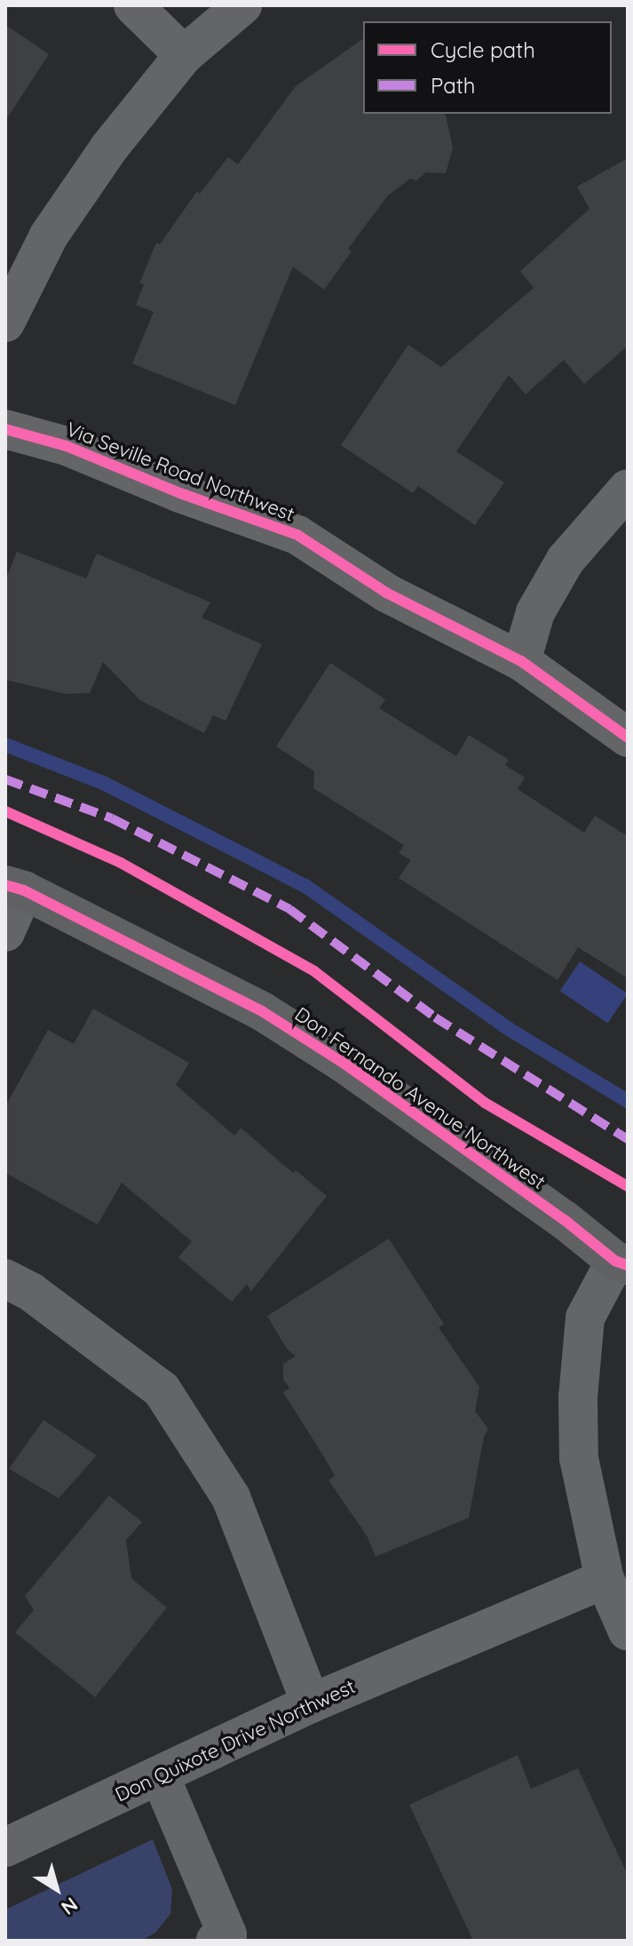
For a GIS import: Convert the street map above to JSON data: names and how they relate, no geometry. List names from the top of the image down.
{
  "streets": {
    "street": ["Via Seville Road Northwest", "Don Fernando Avenue Northwest", "Don Quixote Drive Northwest"]
  },
  "crossings": [
    ["Don Fernando Avenue Northwest", "Don Quixote Drive Northwest"]
  ],
  "legend": ["Cycle path", "Path"],
  "north": "bottom right"
}
